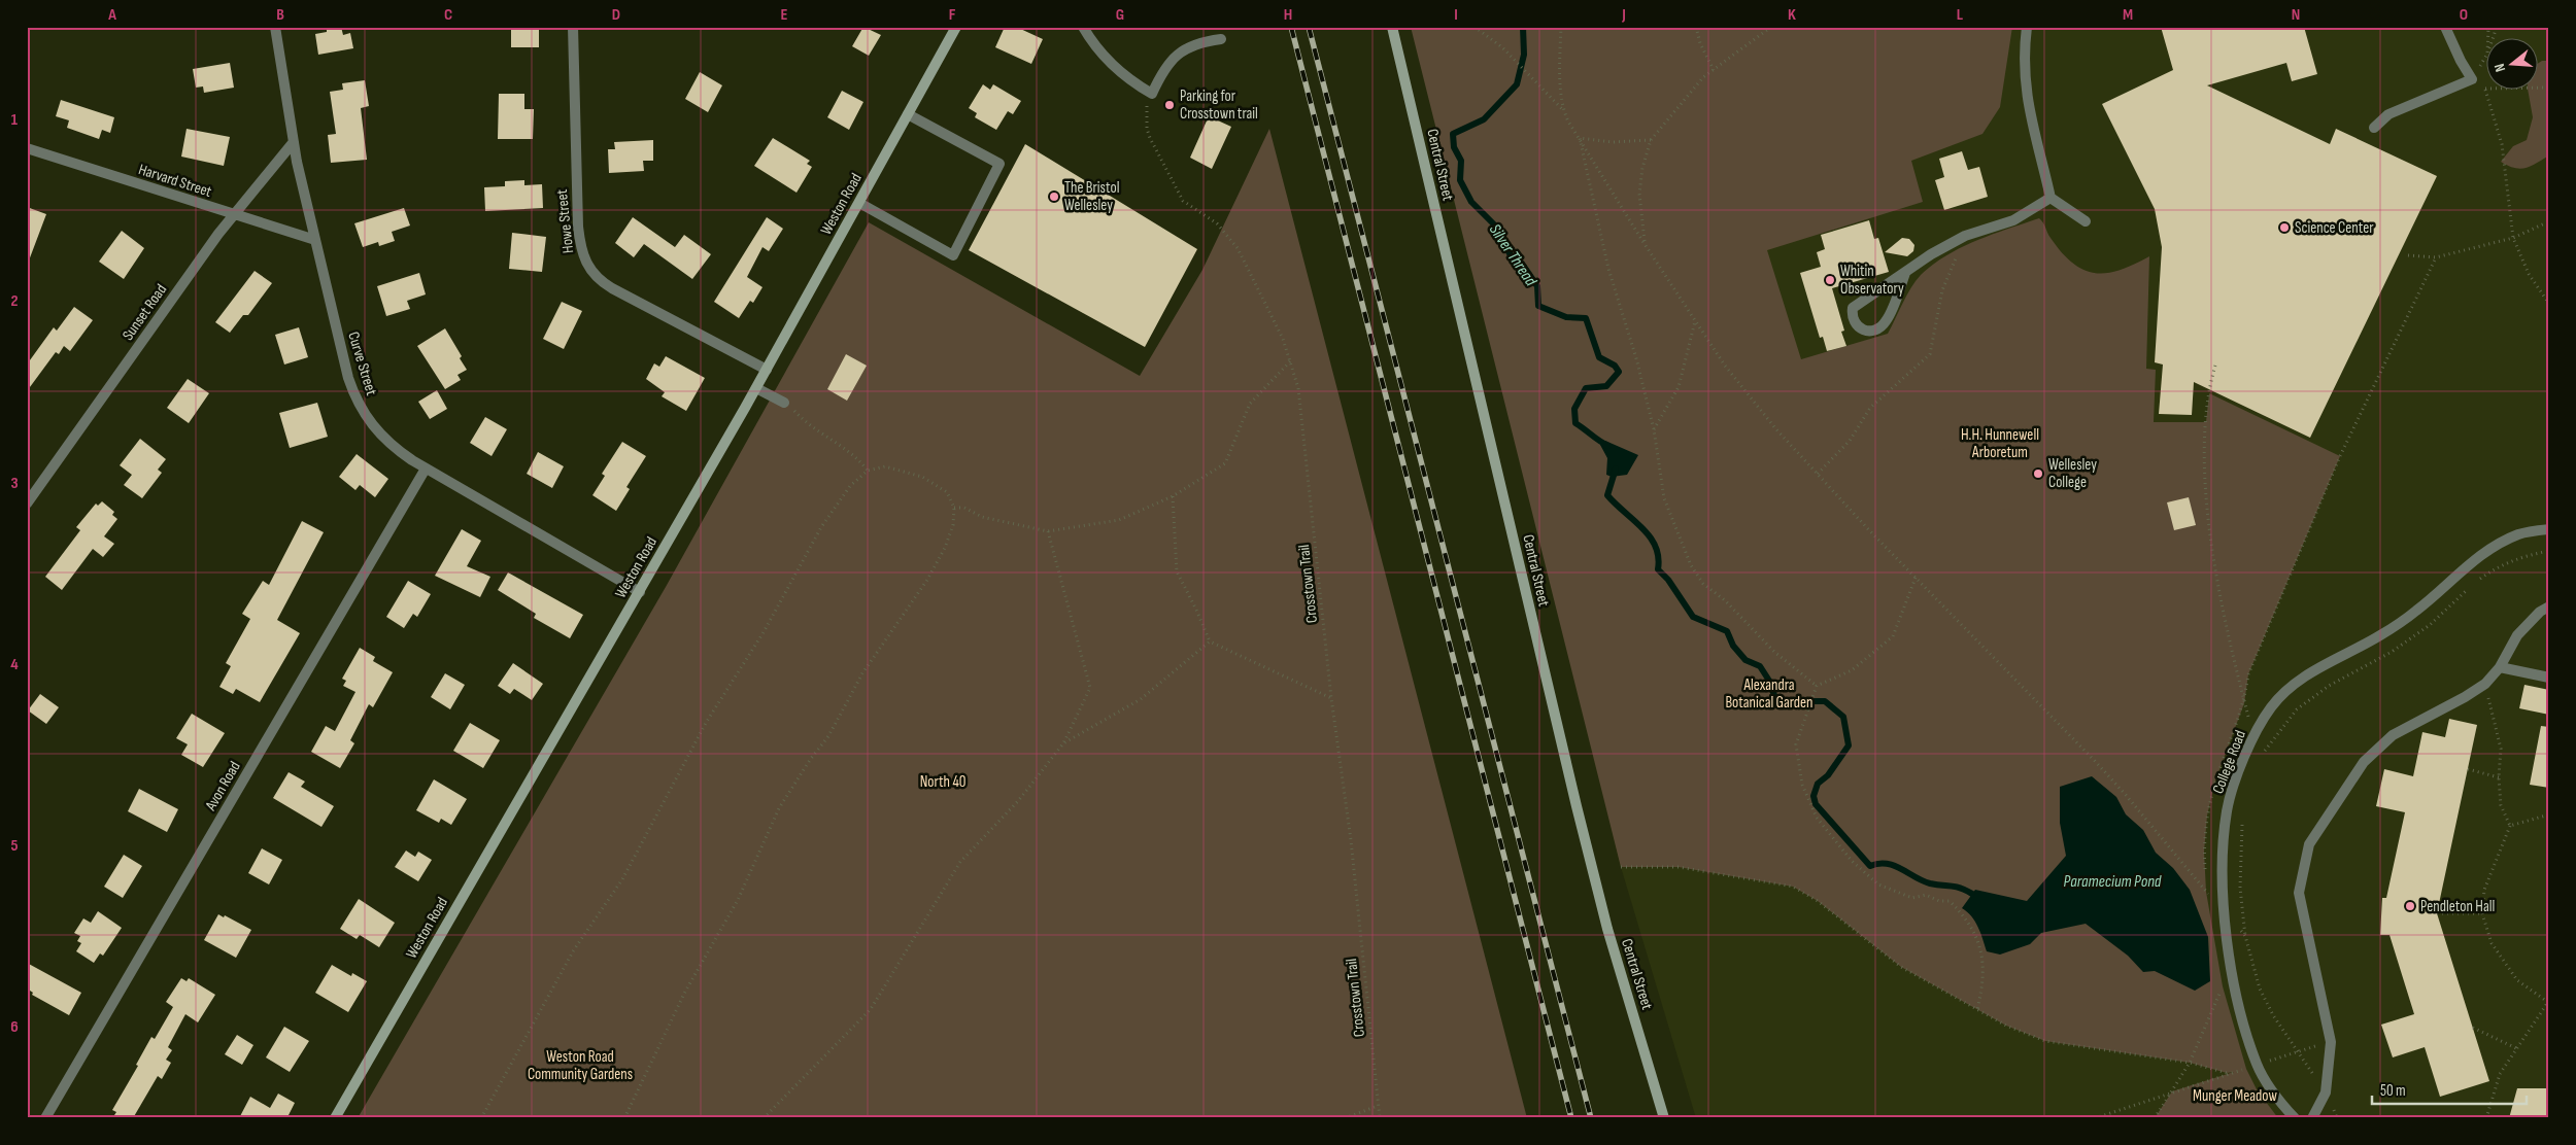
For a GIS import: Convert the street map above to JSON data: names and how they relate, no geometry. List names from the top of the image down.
{
  "streets": {
    "main road": ["Central Street", "Weston Road"],
    "street": [
      "Harvard Street",
      "Howe Street",
      "Sunset Road",
      "Curve Street",
      "College Road",
      "Avon Road"
    ],
    "path": ["Crosstown Trail"]
  },
  "crossings": [
    ["Harvard Street", "Sunset Road"],
    ["Harvard Street", "Curve Street"],
    ["Weston Road", "Howe Street"],
    ["Weston Road", "Curve Street"],
    ["Sunset Road", "Curve Street"],
    ["Curve Street", "Avon Road"]
  ],
  "water": ["Silver Thread", "Paramecium Pond"],
  "parks": [
    "H.H. Hunnewell Arboretum",
    "Alexandra Botanical Garden",
    "North 40",
    "Weston Road Community Gardens",
    "Munger Meadow"
  ],
  "places": [
    "Parking for Crosstown trail",
    "The Bristol Wellesley",
    "Science Center",
    "Whitin Observatory",
    "Wellesley College",
    "Pendleton Hall"
  ],
  "scale_bar": "50 m",
  "north": "left",
  "grid": {
    "columns": [
      "A",
      "B",
      "C",
      "D",
      "E",
      "F",
      "G",
      "H",
      "I",
      "J",
      "K",
      "L",
      "M",
      "N",
      "O"
    ],
    "rows": [
      "1",
      "2",
      "3",
      "4",
      "5",
      "6"
    ]
  }
}
